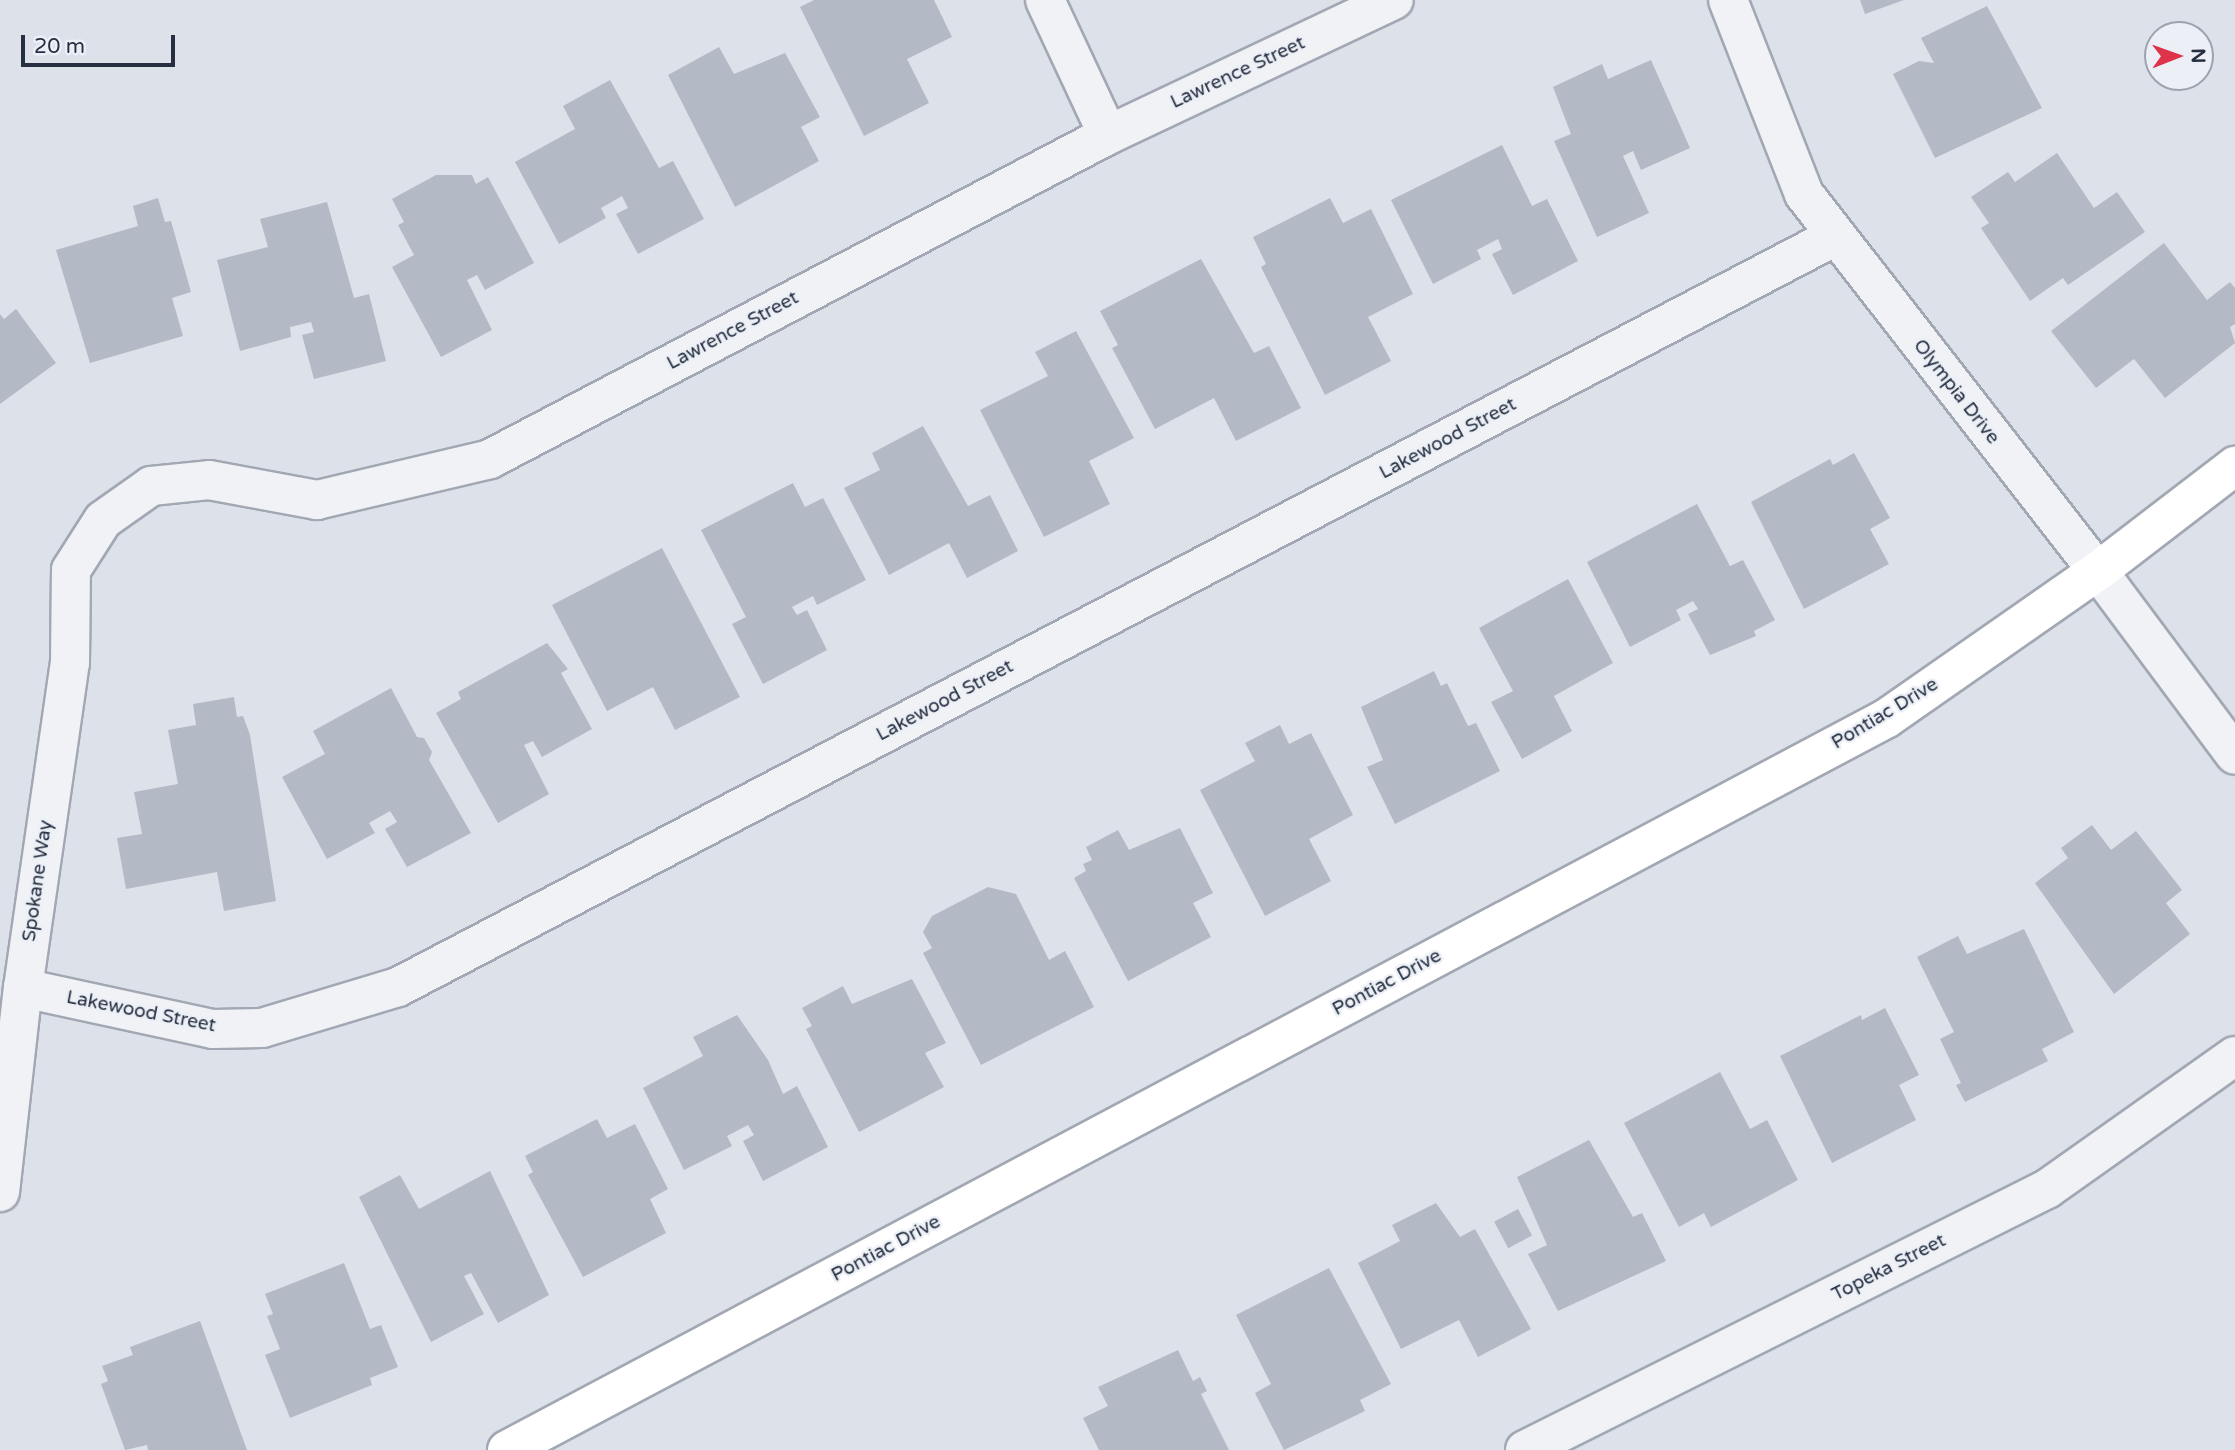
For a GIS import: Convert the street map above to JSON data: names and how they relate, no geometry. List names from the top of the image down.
{
  "streets": {
    "main road": ["Pontiac Drive"],
    "street": [
      "Lawrence Street",
      "Olympia Drive",
      "Lakewood Street",
      "Spokane Way",
      "Topeka Street"
    ]
  },
  "crossings": [
    ["Lawrence Street", "Spokane Way"],
    ["Olympia Drive", "Lakewood Street"],
    ["Olympia Drive", "Pontiac Drive"],
    ["Lakewood Street", "Spokane Way"]
  ],
  "scale_bar": "20 m",
  "north": "right"
}
